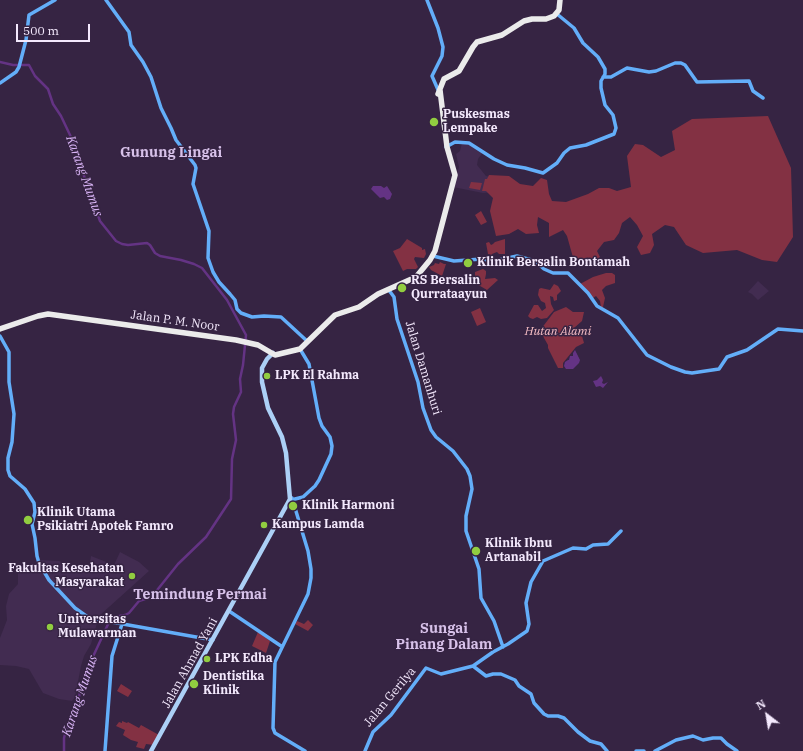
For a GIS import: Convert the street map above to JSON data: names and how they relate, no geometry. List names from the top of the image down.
{
  "streets": {
    "highway": ["Jalan P. M. Noor"],
    "main road": ["Jalan Ahmad Yani"],
    "street": ["Jalan Damanhuri", "Jalan Gerilya"]
  },
  "crossings": [
    ["Jalan Damanhuri", "Jalan Gerilya"]
  ],
  "districts": ["Gunung Lingai", "Temindung Permai", "Sungai Pinang Dalam"],
  "water": ["Karang Mumus"],
  "parks": ["Hutan Alami"],
  "places": [
    "Puskesmas Lempake",
    "Klinik Bersalin Bontamah",
    "RS Bersalin Qurrataayun",
    "LPK El Rahma",
    "Klinik Harmoni",
    "Klinik Utama Psikiatri Apotek Famro",
    "Kampus Lamda",
    "Klinik Ibnu Artanabil",
    "Fakultas Kesehatan Masyarakat",
    "Universitas Mulawarman",
    "LPK Edha",
    "Dentistika Klinik"
  ],
  "scale_bar": "500 m",
  "north": "top left"
}
